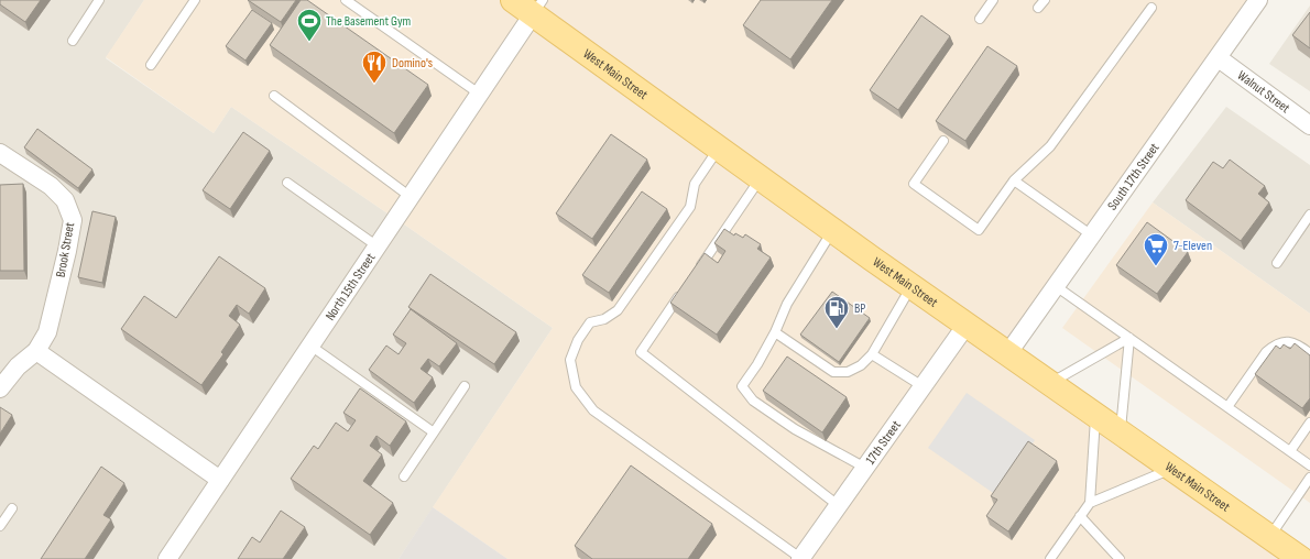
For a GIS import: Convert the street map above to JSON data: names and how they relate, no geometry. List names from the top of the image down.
{
  "streets": {
    "main road": ["West Main Street"],
    "street": [
      "Walnut Street",
      "South 17th Street",
      "Brook Street",
      "North 15th Street",
      "17th Street"
    ]
  },
  "crossings": [
    ["West Main Street", "South 17th Street"],
    ["West Main Street", "North 15th Street"],
    ["West Main Street", "17th Street"],
    ["Walnut Street", "South 17th Street"]
  ],
  "places": {
    "sports": ["The Basement Gym"],
    "restaurant": ["Domino's"],
    "supermarket": ["7-Eleven"],
    "fuel station": ["BP"]
  }
}
